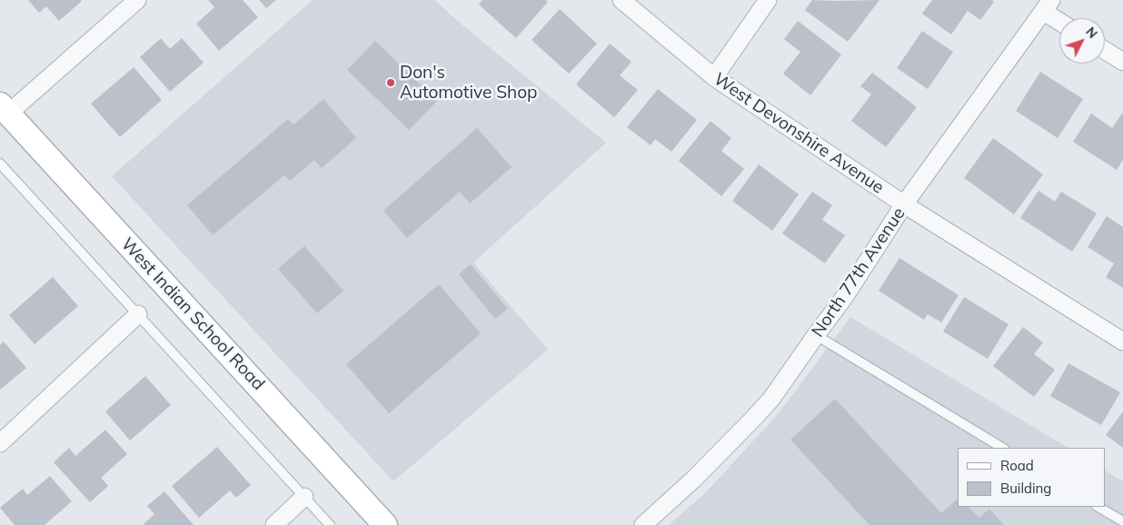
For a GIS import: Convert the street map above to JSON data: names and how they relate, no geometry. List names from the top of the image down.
{
  "streets": {
    "main road": ["West Indian School Road"],
    "street": ["West Devonshire Avenue", "North 77th Avenue"]
  },
  "crossings": [
    ["West Devonshire Avenue", "North 77th Avenue"]
  ],
  "places": ["Don's Automotive Shop"],
  "legend": ["Road", "Building"],
  "north": "top right"
}
